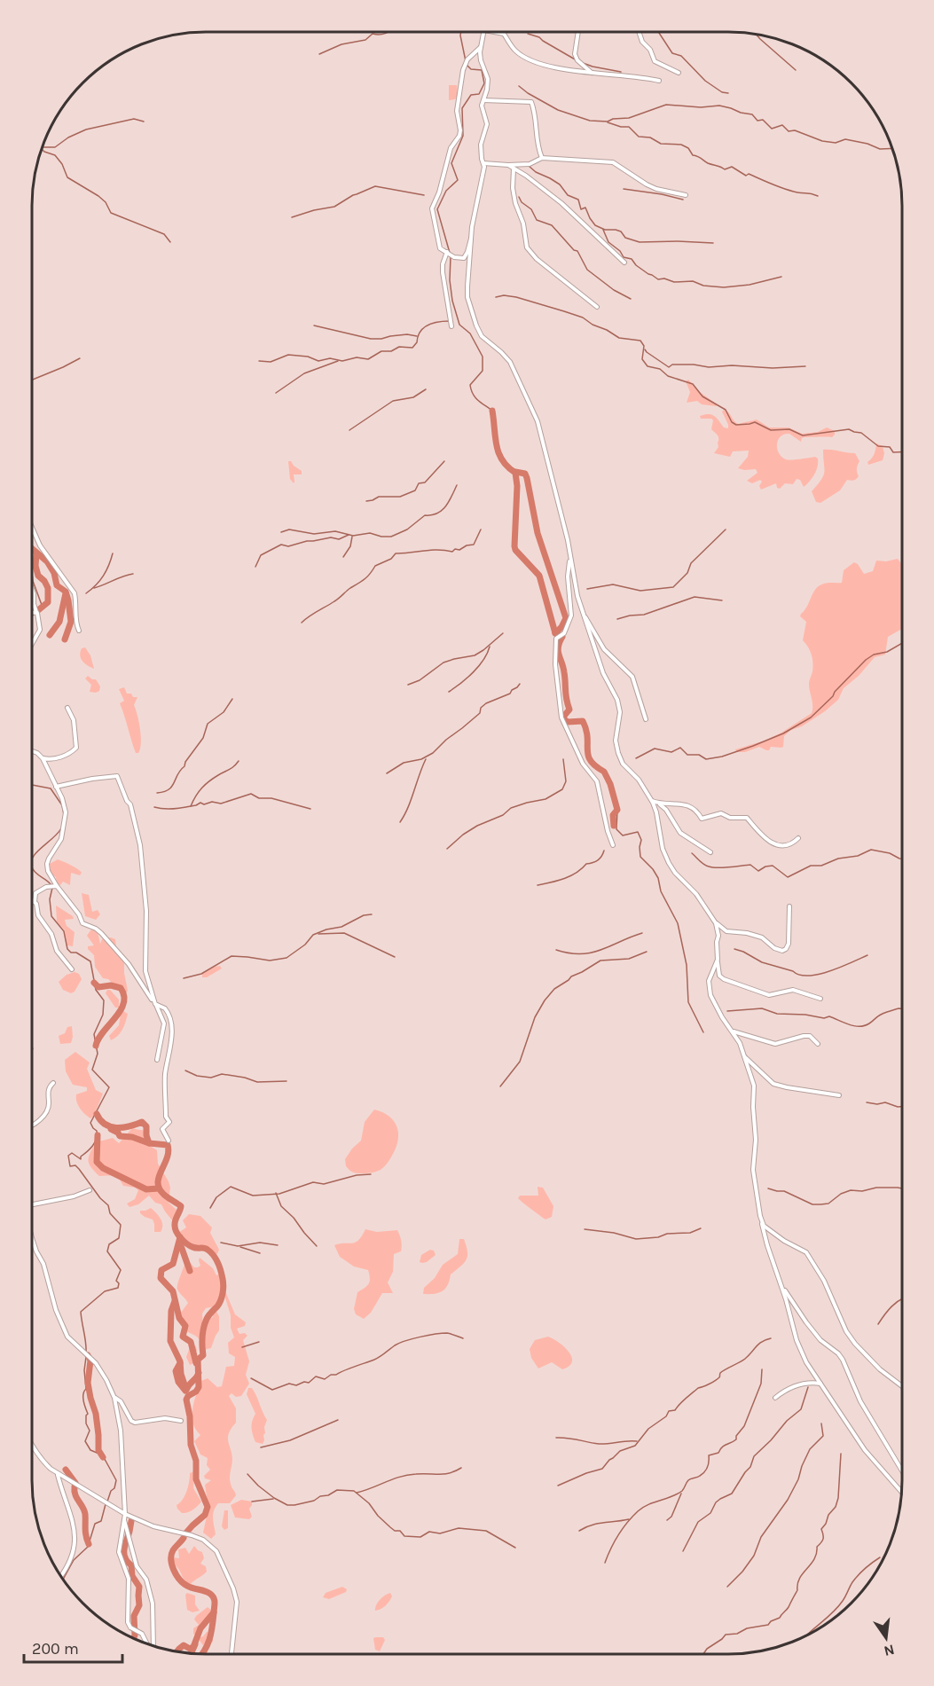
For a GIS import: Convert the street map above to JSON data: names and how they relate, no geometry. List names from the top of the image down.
{
  "scale_bar": "200 m",
  "north": "bottom"
}
